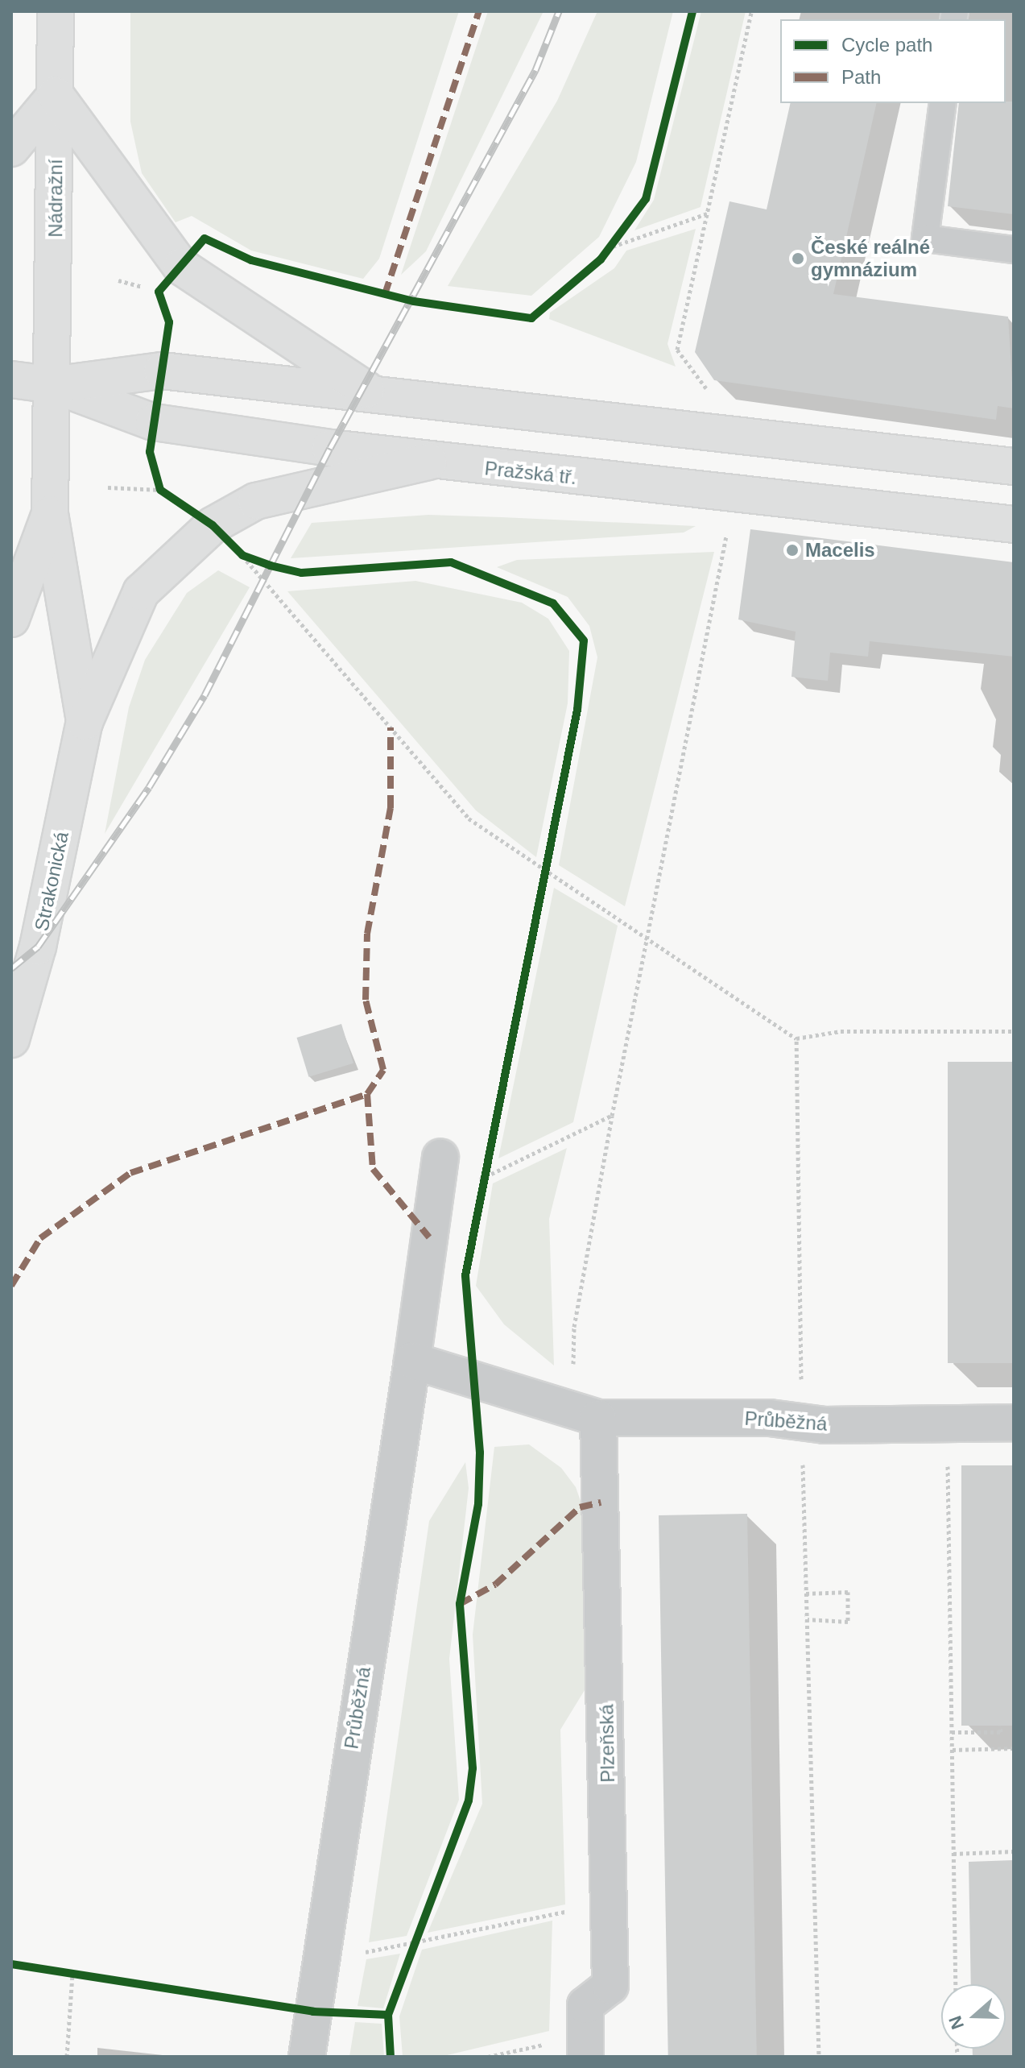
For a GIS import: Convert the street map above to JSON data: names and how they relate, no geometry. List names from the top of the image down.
{
  "streets": {
    "main road": ["Nádražní", "Pražská tř.", "Strakonická"],
    "street": ["Průběžná", "Plzeňská"]
  },
  "crossings": [
    ["Nádražní", "Pražská tř."],
    ["Průběžná", "Plzeňská"]
  ],
  "places": ["České reálné gymnázium", "Macelis"],
  "legend": ["Cycle path", "Path"],
  "north": "left"
}
